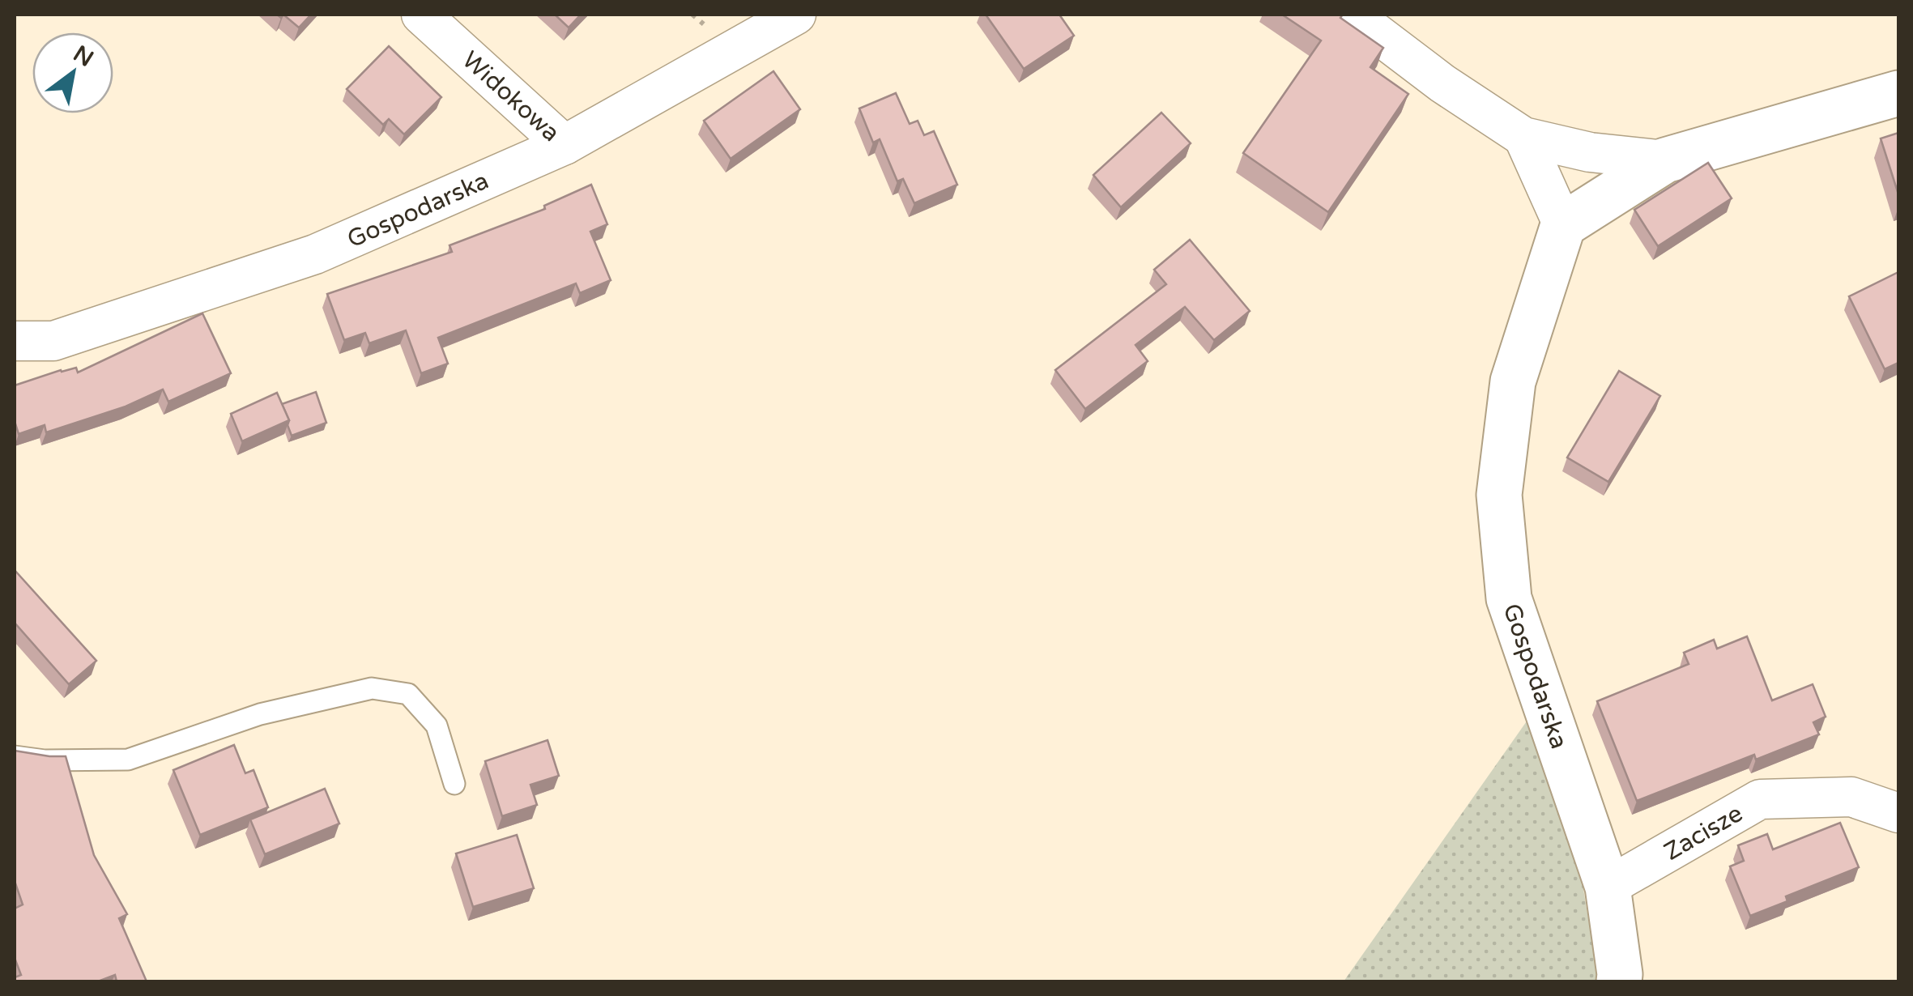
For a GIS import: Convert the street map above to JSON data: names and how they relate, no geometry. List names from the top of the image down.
{
  "streets": {
    "street": ["Widokowa", "Gospodarska", "Zacisze"]
  },
  "crossings": [
    ["Widokowa", "Gospodarska"],
    ["Gospodarska", "Zacisze"]
  ],
  "north": "top right"
}
